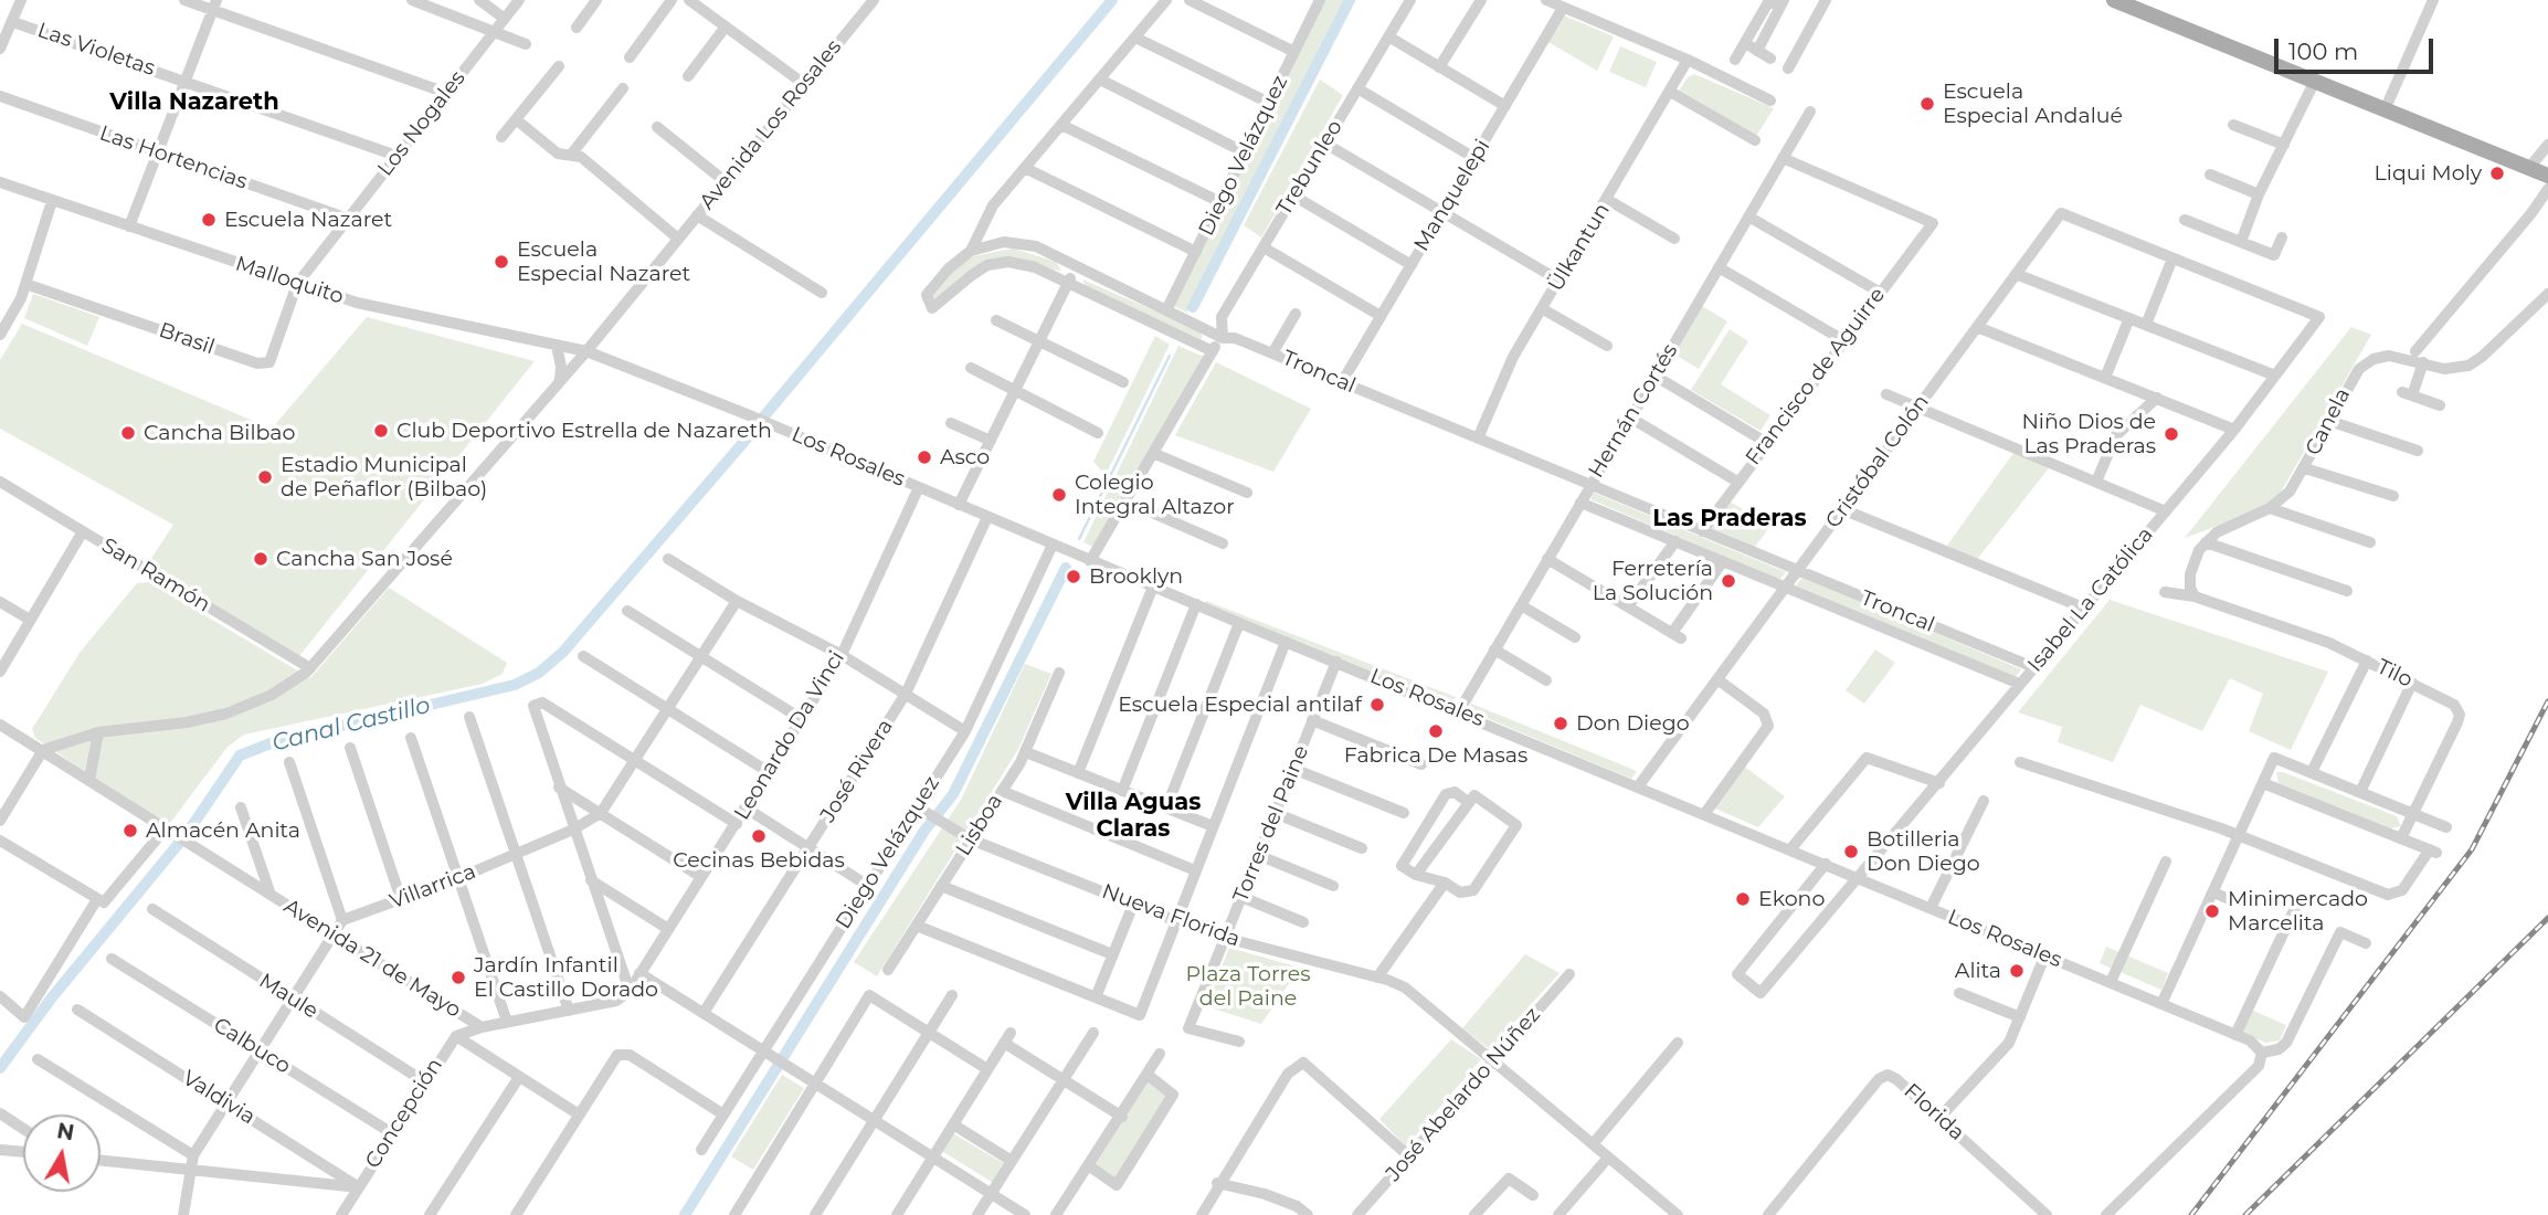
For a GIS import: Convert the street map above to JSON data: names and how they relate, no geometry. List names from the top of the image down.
{
  "streets": {
    "street": [
      "Las Violetas",
      "Los Nogales",
      "Avenida Los Rosales",
      "Diego Velázquez",
      "Las Hortencias",
      "Trebunleo",
      "Manquelepi",
      "Ülkantun",
      "Malloquito",
      "Brasil",
      "Troncal",
      "Francisco de Aguirre",
      "Hernán Cortés",
      "Canela",
      "Los Rosales",
      "Cristóbal Colón",
      "San Ramón",
      "Isabel La Católica",
      "Tilo",
      "Leonardo Da Vinci",
      "José Rivera",
      "Torres del Paine",
      "Lisboa",
      "Villarrica",
      "Nueva Florida",
      "Avenida 21 de Mayo",
      "Maule",
      "Calbuco",
      "José Abelardo Núñez",
      "Valdivia",
      "Florida",
      "Concepción"
    ]
  },
  "crossings": [
    ["Las Violetas", "Los Nogales"],
    ["Los Nogales", "Las Hortencias"],
    ["Los Nogales", "Malloquito"],
    ["Los Nogales", "Brasil"],
    ["Avenida Los Rosales", "Malloquito"],
    ["Avenida Los Rosales", "Los Rosales"],
    ["Avenida Los Rosales", "San Ramón"],
    ["Avenida Los Rosales", "Avenida 21 de Mayo"],
    ["Diego Velázquez", "Troncal"],
    ["Diego Velázquez", "Los Rosales"],
    ["Diego Velázquez", "Nueva Florida"],
    ["Trebunleo", "Troncal"],
    ["Manquelepi", "Troncal"],
    ["Ülkantun", "Troncal"],
    ["Malloquito", "Brasil"],
    ["Malloquito", "Los Rosales"],
    ["Troncal", "Francisco de Aguirre"],
    ["Troncal", "Hernán Cortés"],
    ["Troncal", "Cristóbal Colón"],
    ["Troncal", "Isabel La Católica"],
    ["Francisco de Aguirre", "Hernán Cortés"],
    ["Hernán Cortés", "Los Rosales"],
    ["Los Rosales", "Cristóbal Colón"],
    ["Los Rosales", "Isabel La Católica"],
    ["Los Rosales", "Leonardo Da Vinci"],
    ["Los Rosales", "José Rivera"],
    ["Los Rosales", "Torres del Paine"],
    ["Cristóbal Colón", "Isabel La Católica"],
    ["Torres del Paine", "Nueva Florida"],
    ["Lisboa", "Nueva Florida"],
    ["Nueva Florida", "José Abelardo Núñez"],
    ["Avenida 21 de Mayo", "Concepción"],
    ["Maule", "Concepción"],
    ["Calbuco", "Concepción"],
    ["Valdivia", "Concepción"]
  ],
  "districts": ["Villa Nazareth", "Las Praderas", "Villa Aguas Claras"],
  "water": ["Canal Castillo"],
  "parks": ["Plaza Torres del Paine"],
  "places": [
    "Escuela Especial Andalué",
    "Liqui Moly",
    "Escuela Nazaret",
    "Escuela Especial Nazaret",
    "Club Deportivo Estrella de Nazareth",
    "Cancha Bilbao",
    "Niño Dios de Las Praderas",
    "Asco",
    "Estadio Municipal de Peñaflor (Bilbao)",
    "Colegio Integral Altazor",
    "Cancha San José",
    "Brooklyn",
    "Ferretería La Solución",
    "Escuela Especial antilaf",
    "Don Diego",
    "Fabrica De Masas",
    "Almacén Anita",
    "Cecinas Bebidas",
    "Botilleria Don Diego",
    "Ekono",
    "Minimercado Marcelita",
    "Alita",
    "Jardín Infantil El Castillo Dorado"
  ],
  "scale_bar": "100 m",
  "north": "top"
}
